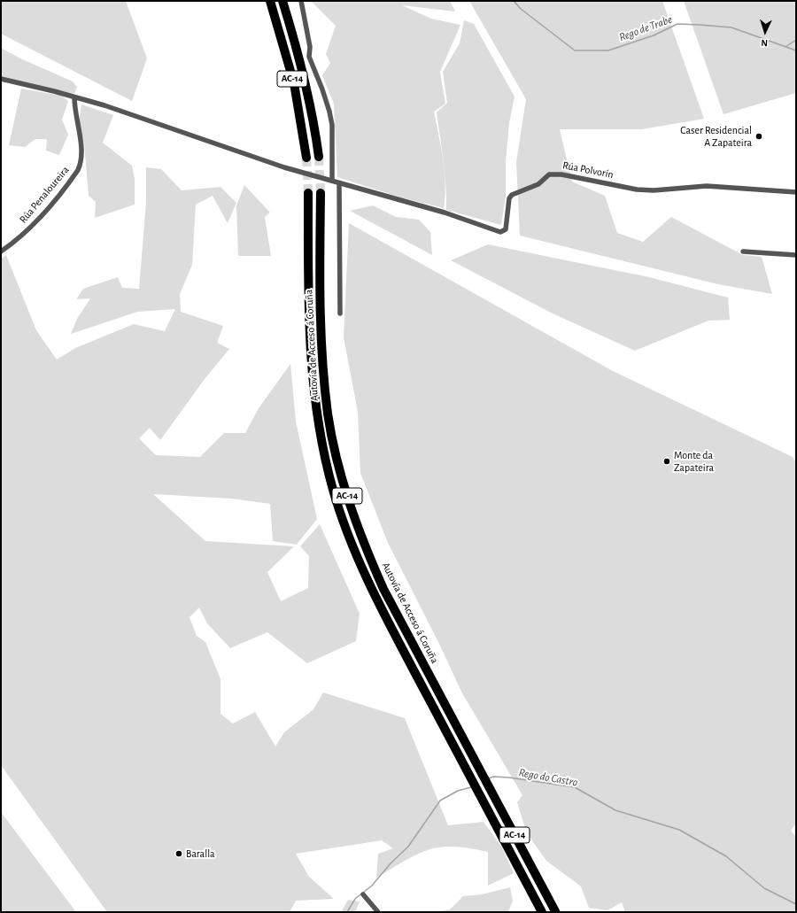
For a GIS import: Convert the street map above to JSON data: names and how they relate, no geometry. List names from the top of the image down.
{
  "streets": {
    "highway": ["AC-14", "Autovía de Acceso á Coruña"],
    "street": ["Rúa Polvorín", "Rúa Penaloureira"]
  },
  "water": ["Rego de Trabe", "Rego do Castro"],
  "places": ["Caser Residencial A Zapateira", "Monte da Zapateira", "Baralla"],
  "north": "bottom"
}
